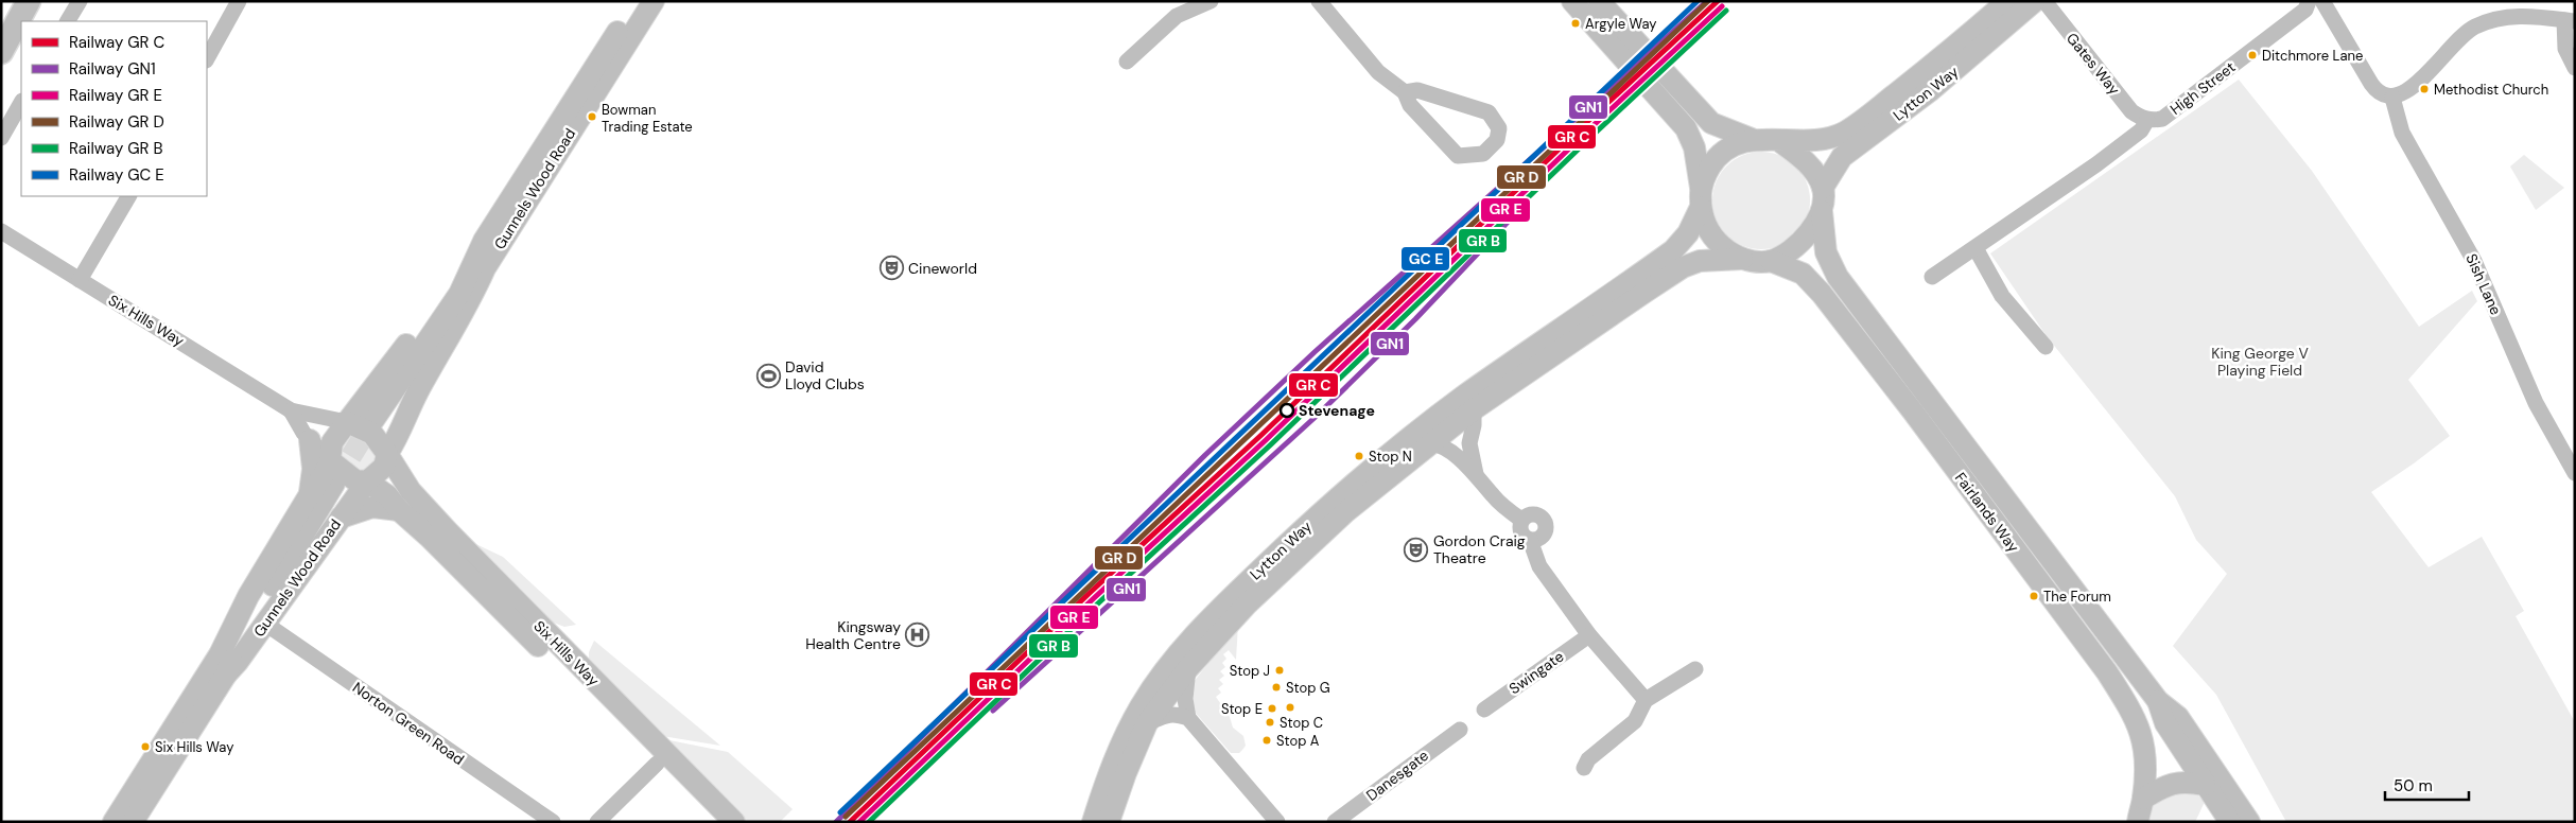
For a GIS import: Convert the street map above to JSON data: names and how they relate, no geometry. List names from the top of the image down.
{
  "streets": {
    "main road": [
      "Lytton Way",
      "Gunnels Wood Road",
      "Six Hills Way",
      "Fairlands Way"
    ],
    "street": [
      "Gates Way",
      "High Street",
      "Sish Lane",
      "Swingate",
      "Norton Green Road",
      "Danesgate"
    ]
  },
  "crossings": [
    ["Gates Way", "High Street"],
    ["Lytton Way", "Fairlands Way"],
    ["Gunnels Wood Road", "Six Hills Way"],
    ["Gunnels Wood Road", "Norton Green Road"]
  ],
  "parks": ["King George V Playing Field"],
  "places": {
    "other": [
      "Argyle Way",
      "Ditchmore Lane",
      "Methodist Church",
      "Bowman Trading Estate",
      "Stevenage",
      "Stop N",
      "The Forum",
      "Stop J",
      "Stop G",
      "Stop E",
      "Stop C",
      "Stop A",
      "Six Hills Way"
    ],
    "theatre": ["Cineworld", "Gordon Craig Theatre"],
    "sports": ["David Lloyd Clubs"],
    "hospital": ["Kingsway Health Centre"]
  },
  "lines": ["rail line GN1"],
  "legend": [
    "Railway GR C",
    "Railway GN1",
    "Railway GR E",
    "Railway GR D",
    "Railway GR B",
    "Railway GC E"
  ],
  "scale_bar": "50 m"
}
